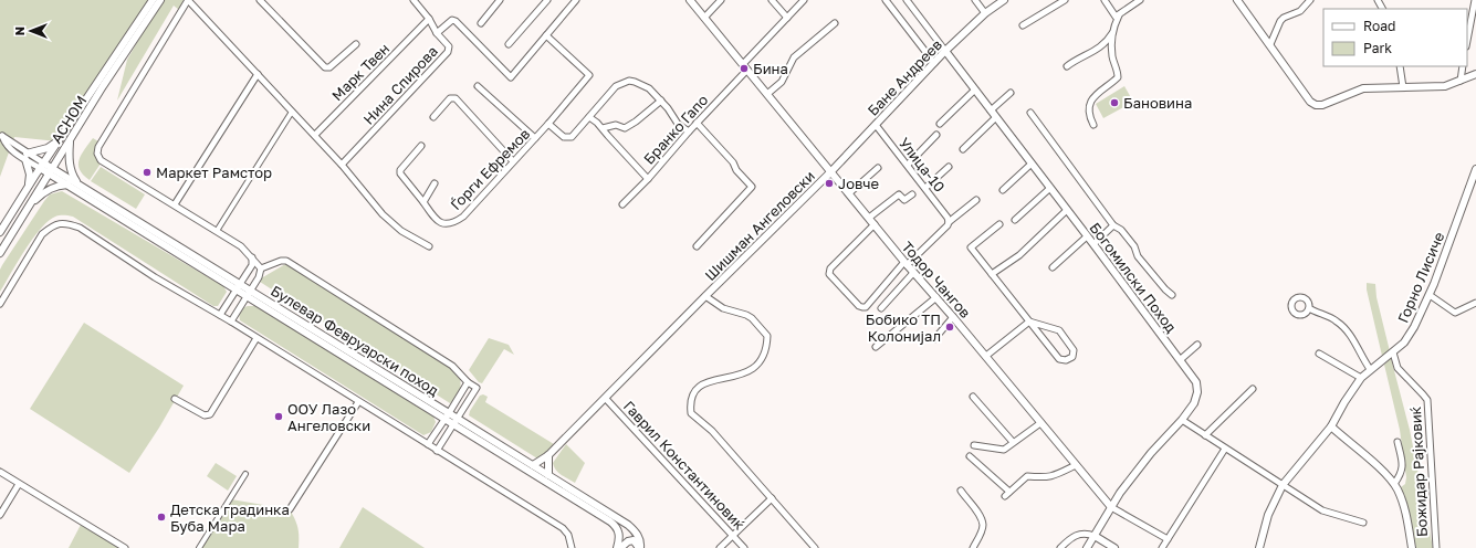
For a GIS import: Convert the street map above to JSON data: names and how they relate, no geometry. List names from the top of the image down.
{
  "streets": {
    "street": [
      "Марк Твен",
      "Бане Андреев",
      "Нина Спирова",
      "АСНОМ",
      "Бранко Гапо",
      "Улица-10",
      "Ѓорги Ефремов",
      "Шишман Ангеловски",
      "Богомилски Поход",
      "Горно Лисиче",
      "Тодор Чангов",
      "Булевар Февруарски поход",
      "Гаврил Константиновиќ",
      "Божидар Рајковиќ"
    ]
  },
  "crossings": [
    ["Бане Андреев", "Улица-10"],
    ["Бане Андреев", "Шишман Ангеловски"],
    ["Бане Андреев", "Богомилски Поход"],
    ["Бане Андреев", "Тодор Чангов"],
    ["Нина Спирова", "Ѓорги Ефремов"],
    ["АСНОМ", "Булевар Февруарски поход"],
    ["Бранко Гапо", "Ѓорги Ефремов"],
    ["Бранко Гапо", "Тодор Чангов"],
    ["Шишман Ангеловски", "Тодор Чангов"],
    ["Шишман Ангеловски", "Гаврил Константиновиќ"],
    ["Богомилски Поход", "Тодор Чангов"],
    ["Горно Лисиче", "Божидар Рајковиќ"],
    ["Булевар Февруарски поход", "Гаврил Константиновиќ"]
  ],
  "places": [
    "Бина",
    "Бановина",
    "Маркет Рамстор",
    "Јовче",
    "Бобико ТП Колонијал",
    "ООУ Лазо Ангеловски",
    "Детска градинка Буба Мара"
  ],
  "legend": ["Road", "Park"],
  "north": "left"
}
